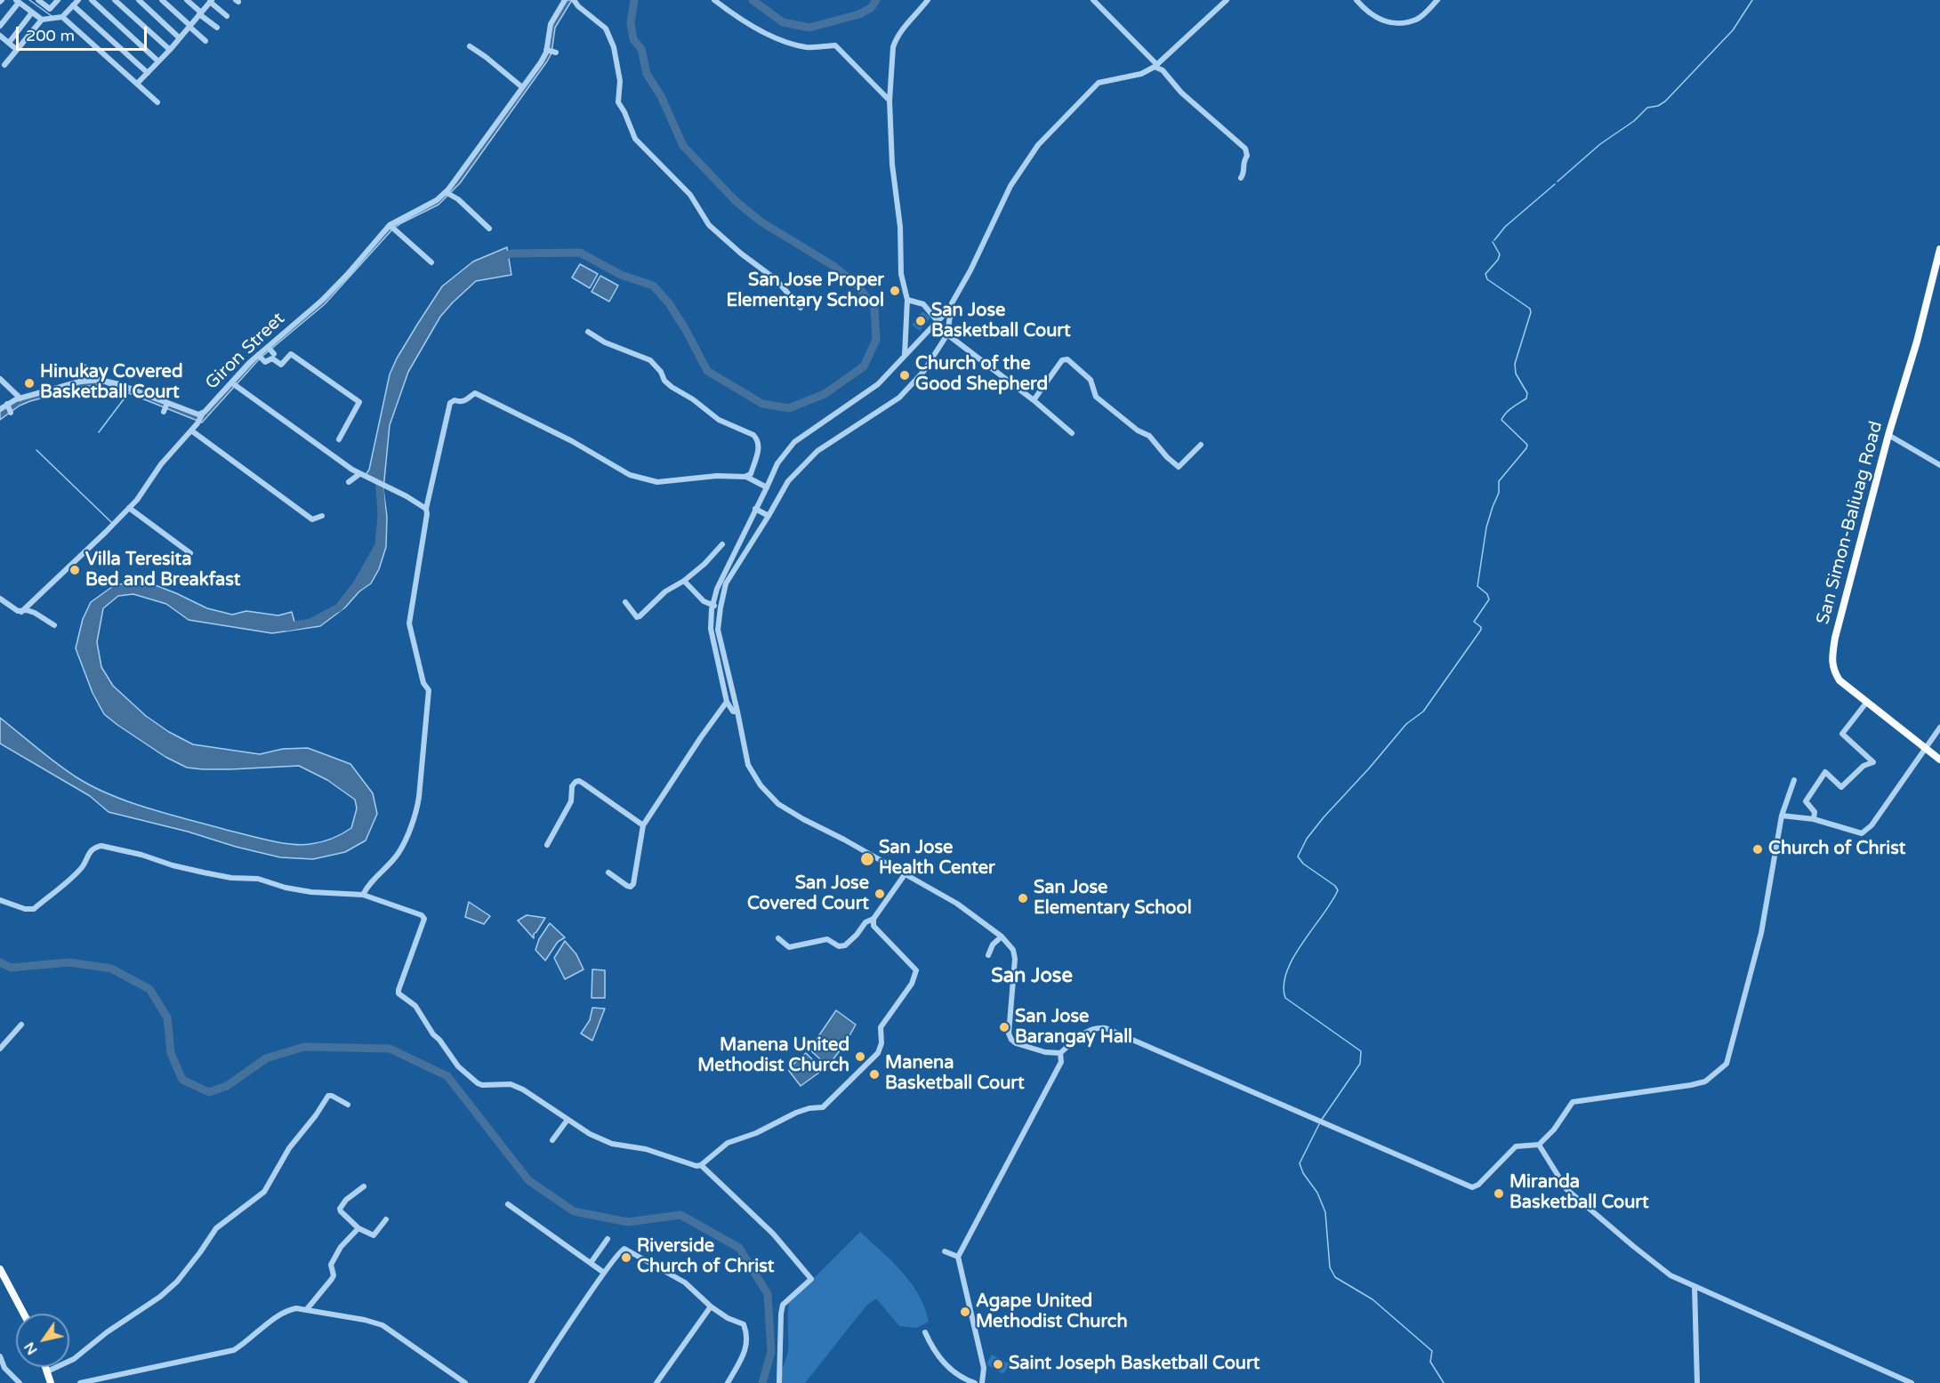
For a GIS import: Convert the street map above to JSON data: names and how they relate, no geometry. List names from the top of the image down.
{
  "streets": {
    "main road": ["San Simon-Baliuag Road"],
    "street": ["Giron Street"]
  },
  "districts": ["San Jose"],
  "places": [
    "San Jose Proper Elementary School",
    "San Jose Basketball Court",
    "Church of the Good Shepherd",
    "Hinukay Covered Basketball Court",
    "Villa Teresita Bed and Breakfast",
    "Church of Christ",
    "San Jose Health Center",
    "San Jose Covered Court",
    "San Jose Elementary School",
    "San Jose Barangay Hall",
    "Manena United Methodist Church",
    "Manena Basketball Court",
    "Miranda Basketball Court",
    "Riverside Church of Christ",
    "Agape United Methodist Church",
    "Saint Joseph Basketball Court"
  ],
  "scale_bar": "200 m",
  "north": "bottom left"
}
